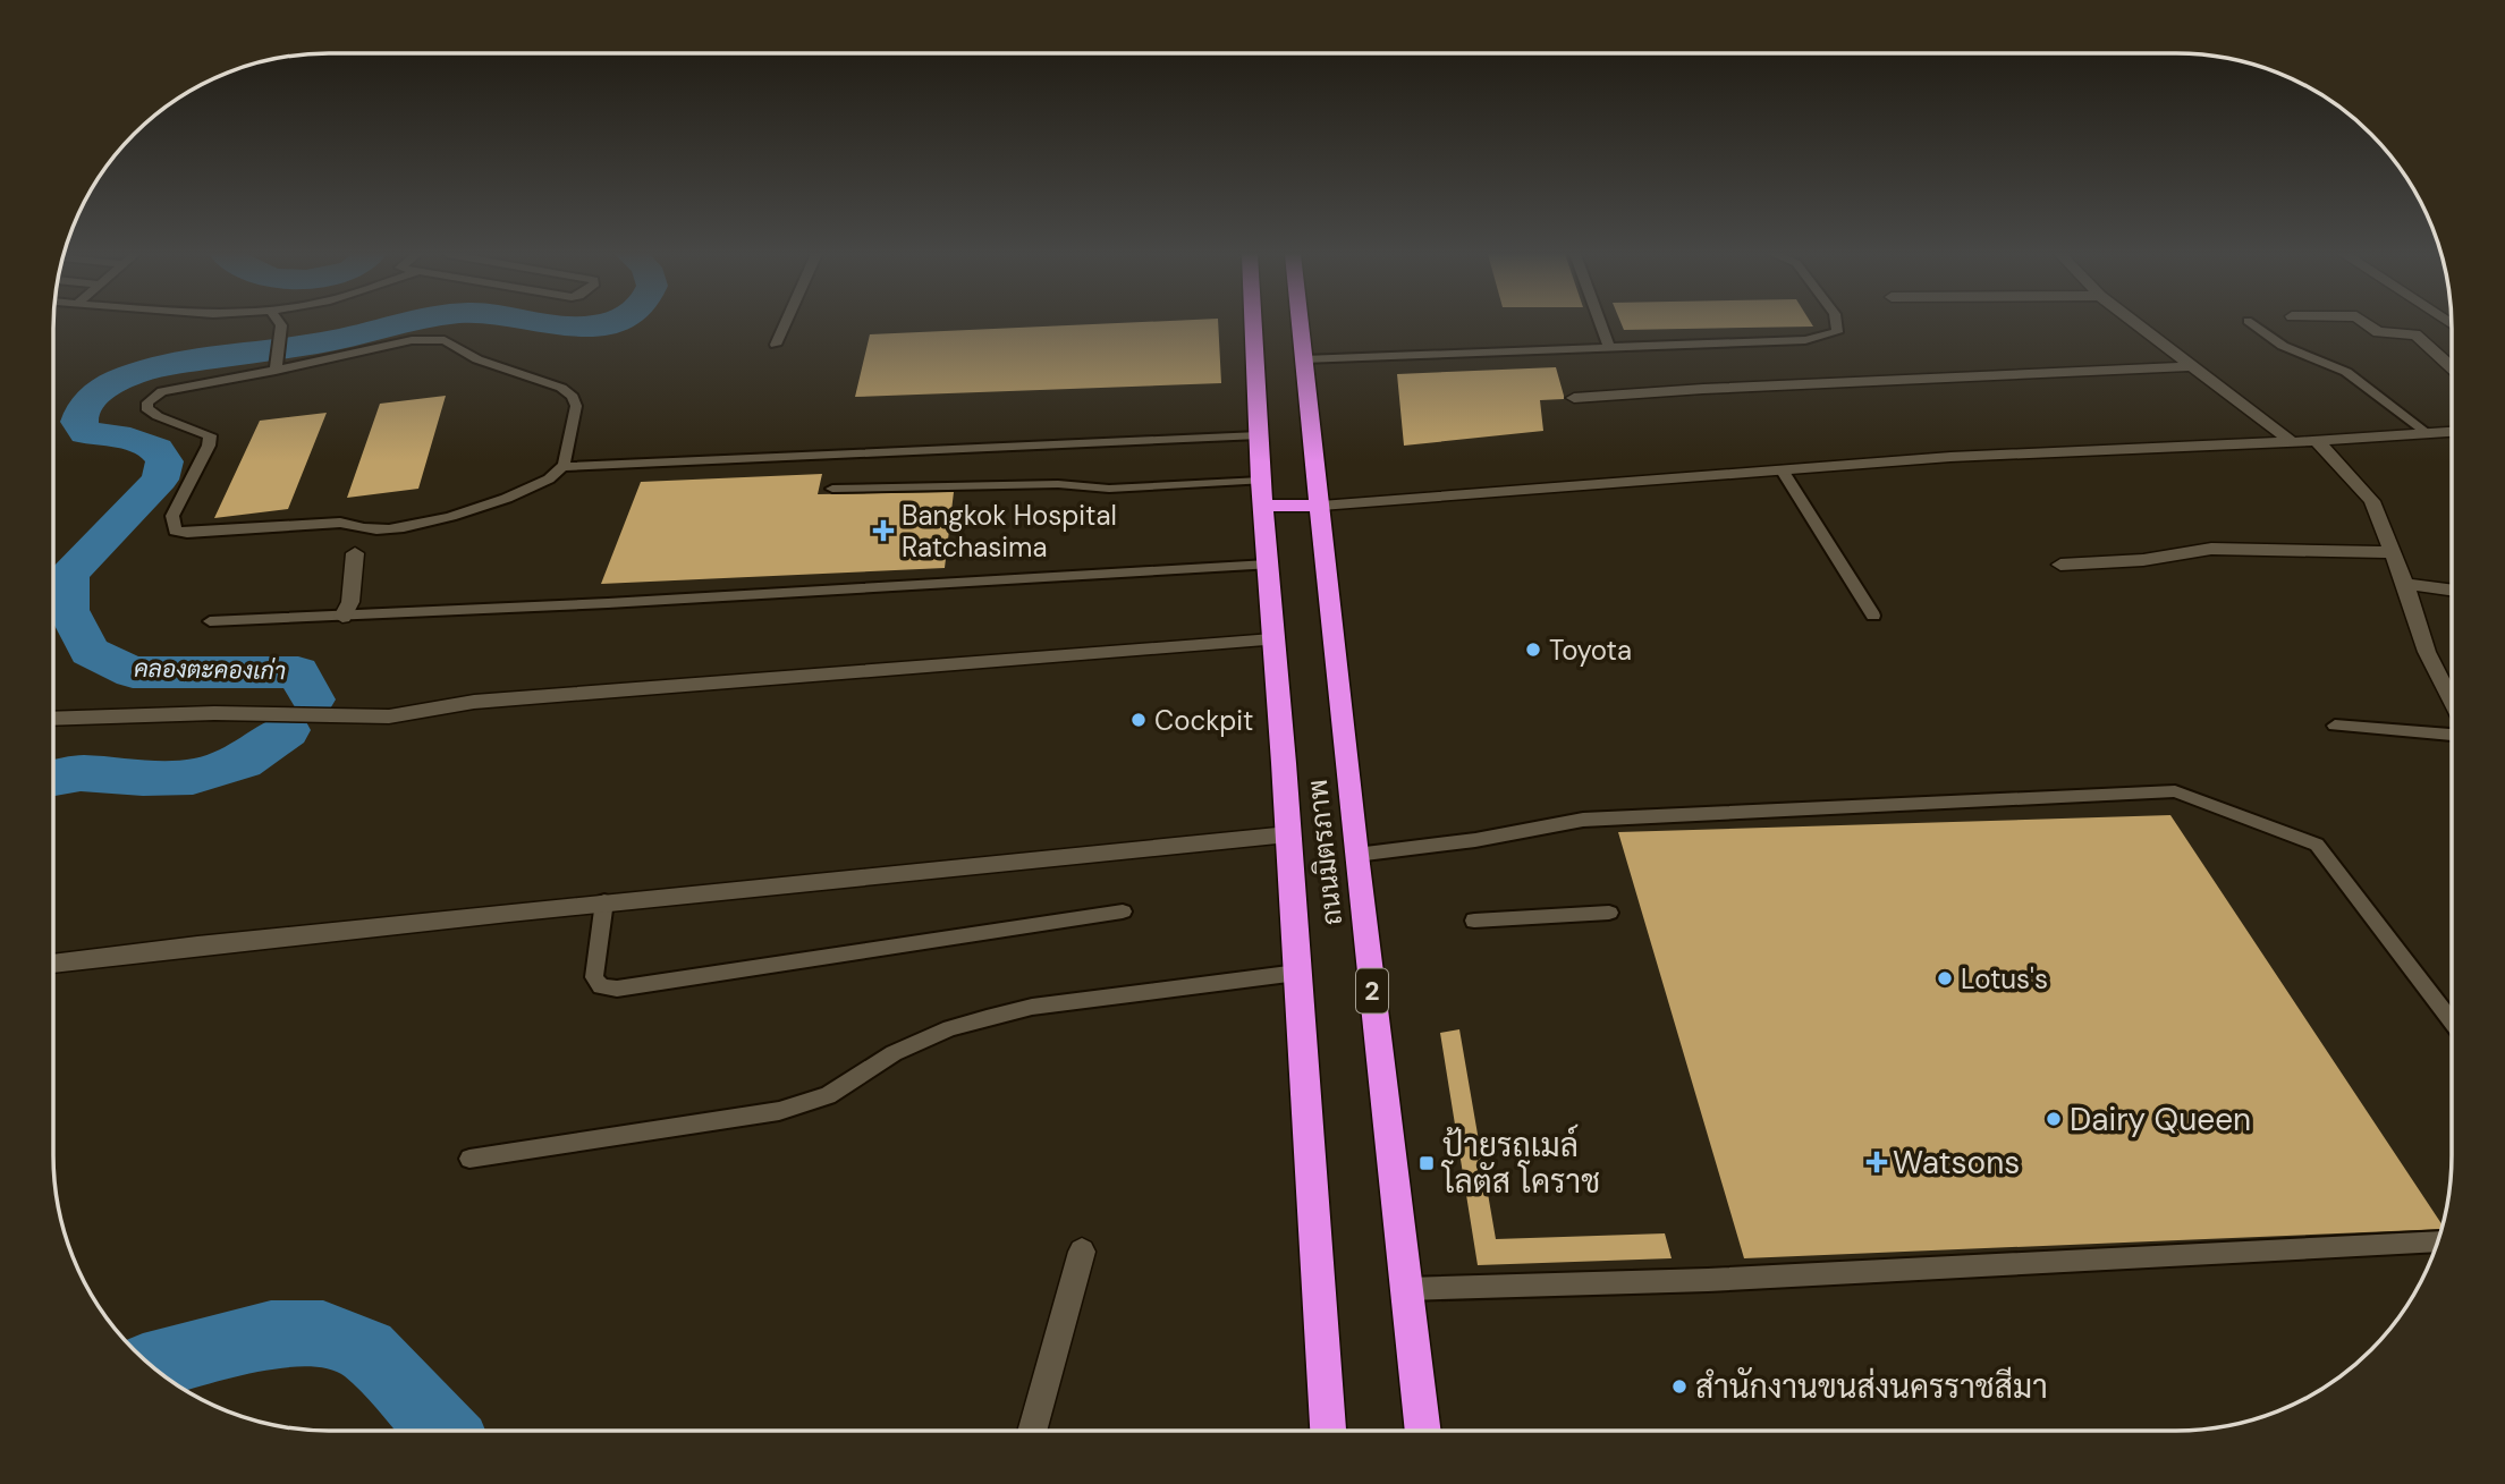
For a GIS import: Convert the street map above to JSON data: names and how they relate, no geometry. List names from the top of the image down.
{
  "streets": {
    "highway": ["ถนนมิตรภาพ", "2"]
  },
  "water": ["คลองตะคองเก่า"],
  "places": {
    "health": ["Bangkok Hospital Ratchasima", "Watsons"],
    "other": [
      "Toyota",
      "Cockpit",
      "Lotus's",
      "Dairy Queen",
      "สำนักงานขนส่งนครราชสีมา"
    ],
    "transit": ["ป้ายรถเมล์ โลตัส โคราช"]
  }
}
